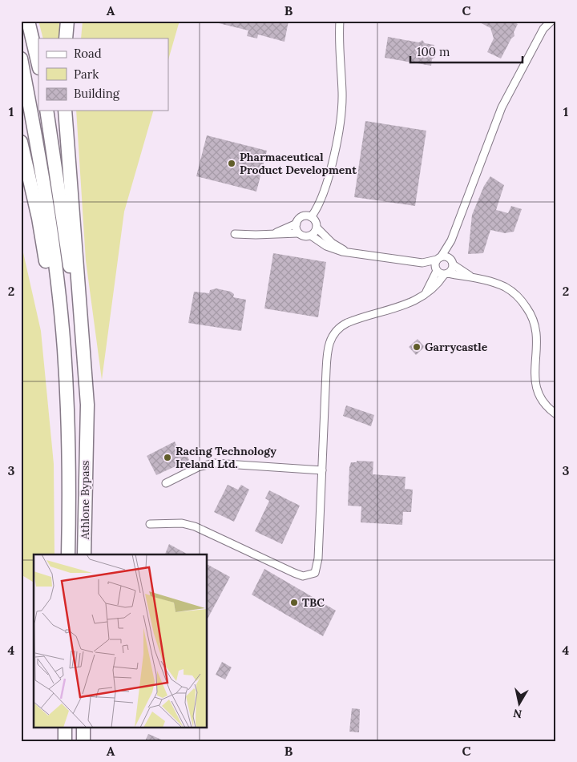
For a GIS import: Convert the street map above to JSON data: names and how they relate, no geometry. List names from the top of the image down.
{
  "streets": {
    "highway": ["Athlone Bypass"]
  },
  "places": [
    "Pharmaceutical Product Development",
    "Garrycastle",
    "Racing Technology Ireland Ltd.",
    "TBC"
  ],
  "legend": ["Road", "Park", "Building"],
  "scale_bar": "100 m",
  "north": "bottom",
  "grid": {
    "columns": ["A", "B", "C"],
    "rows": [
      "1",
      "2",
      "3",
      "4"
    ]
  }
}
